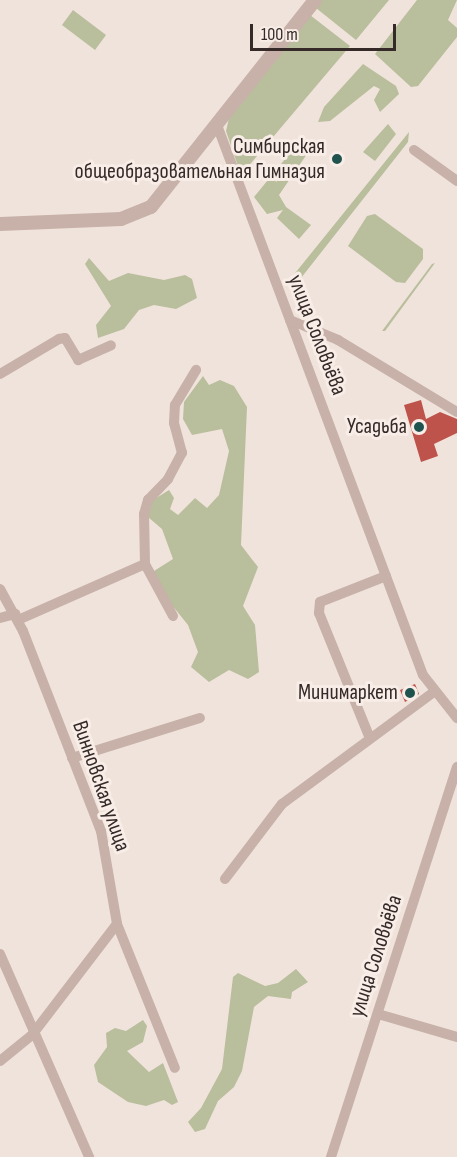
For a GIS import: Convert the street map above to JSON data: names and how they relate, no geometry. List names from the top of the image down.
{
  "streets": {
    "street": ["улица Соловьёва", "Винновская улица"]
  },
  "places": ["Симбирская общеобразовательная Гимназия", "Усадьба", "Минимаркет"],
  "scale_bar": "100 m"
}
